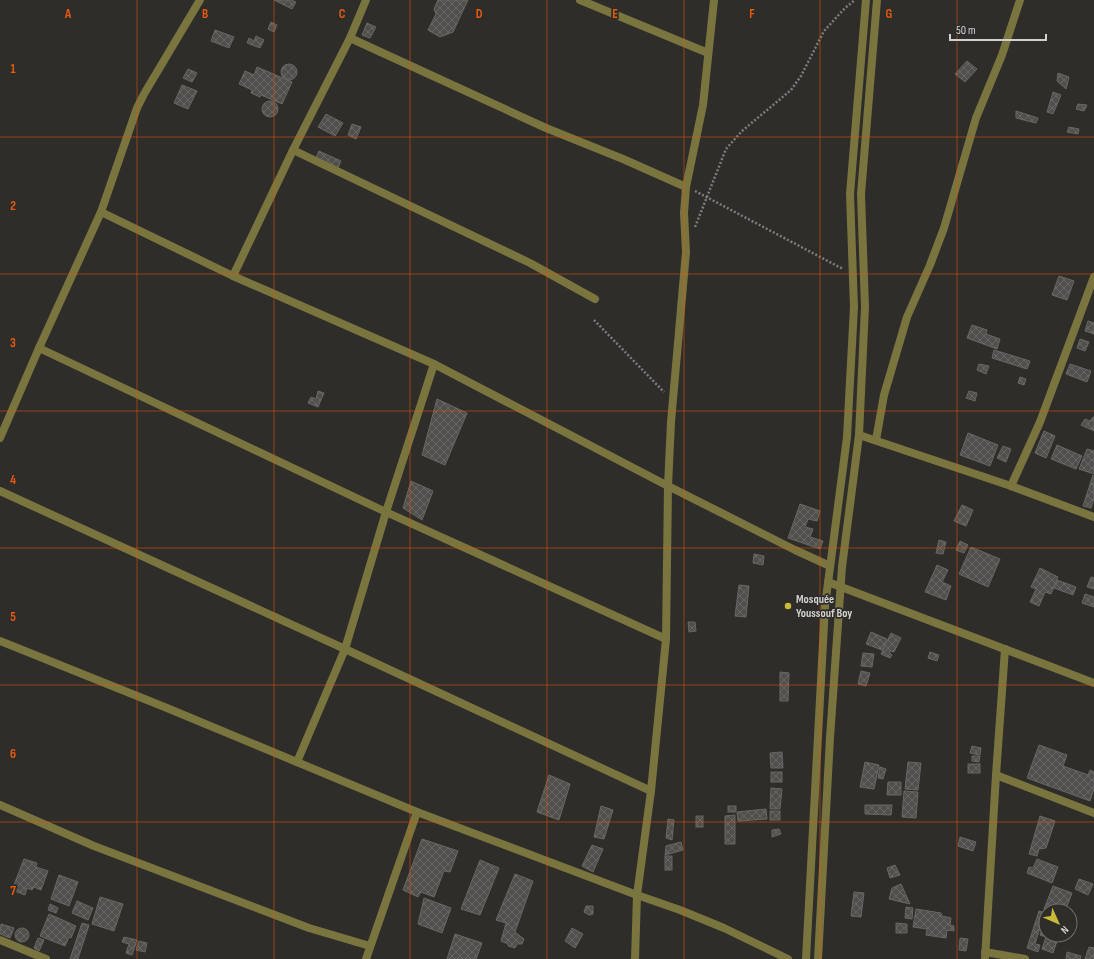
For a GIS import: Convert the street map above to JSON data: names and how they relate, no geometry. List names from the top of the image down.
{
  "places": ["Mosquée Youssouf Boy"],
  "scale_bar": "50 m",
  "north": "bottom right",
  "grid": {
    "columns": [
      "A",
      "B",
      "C",
      "D",
      "E",
      "F",
      "G"
    ],
    "rows": [
      "1",
      "2",
      "3",
      "4",
      "5",
      "6",
      "7"
    ]
  }
}
